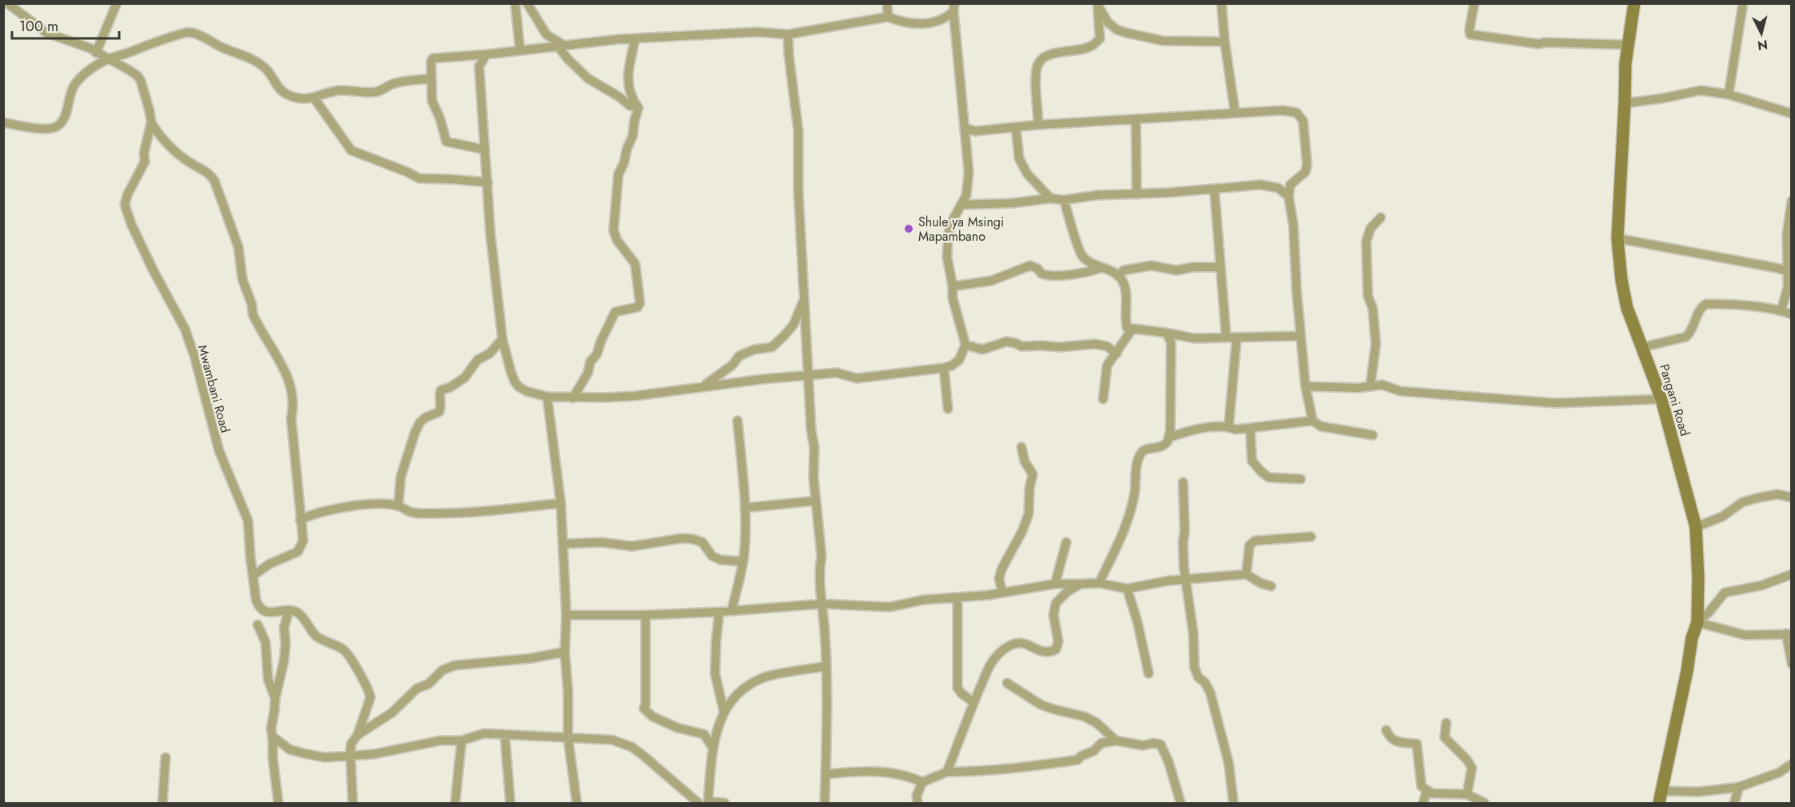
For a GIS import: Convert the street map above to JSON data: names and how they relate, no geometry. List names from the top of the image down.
{
  "streets": {
    "main road": ["Pangani Road"],
    "street": ["Mwambani Road"]
  },
  "places": ["Shule ya Msingi Mapambano"],
  "scale_bar": "100 m",
  "north": "bottom"
}
